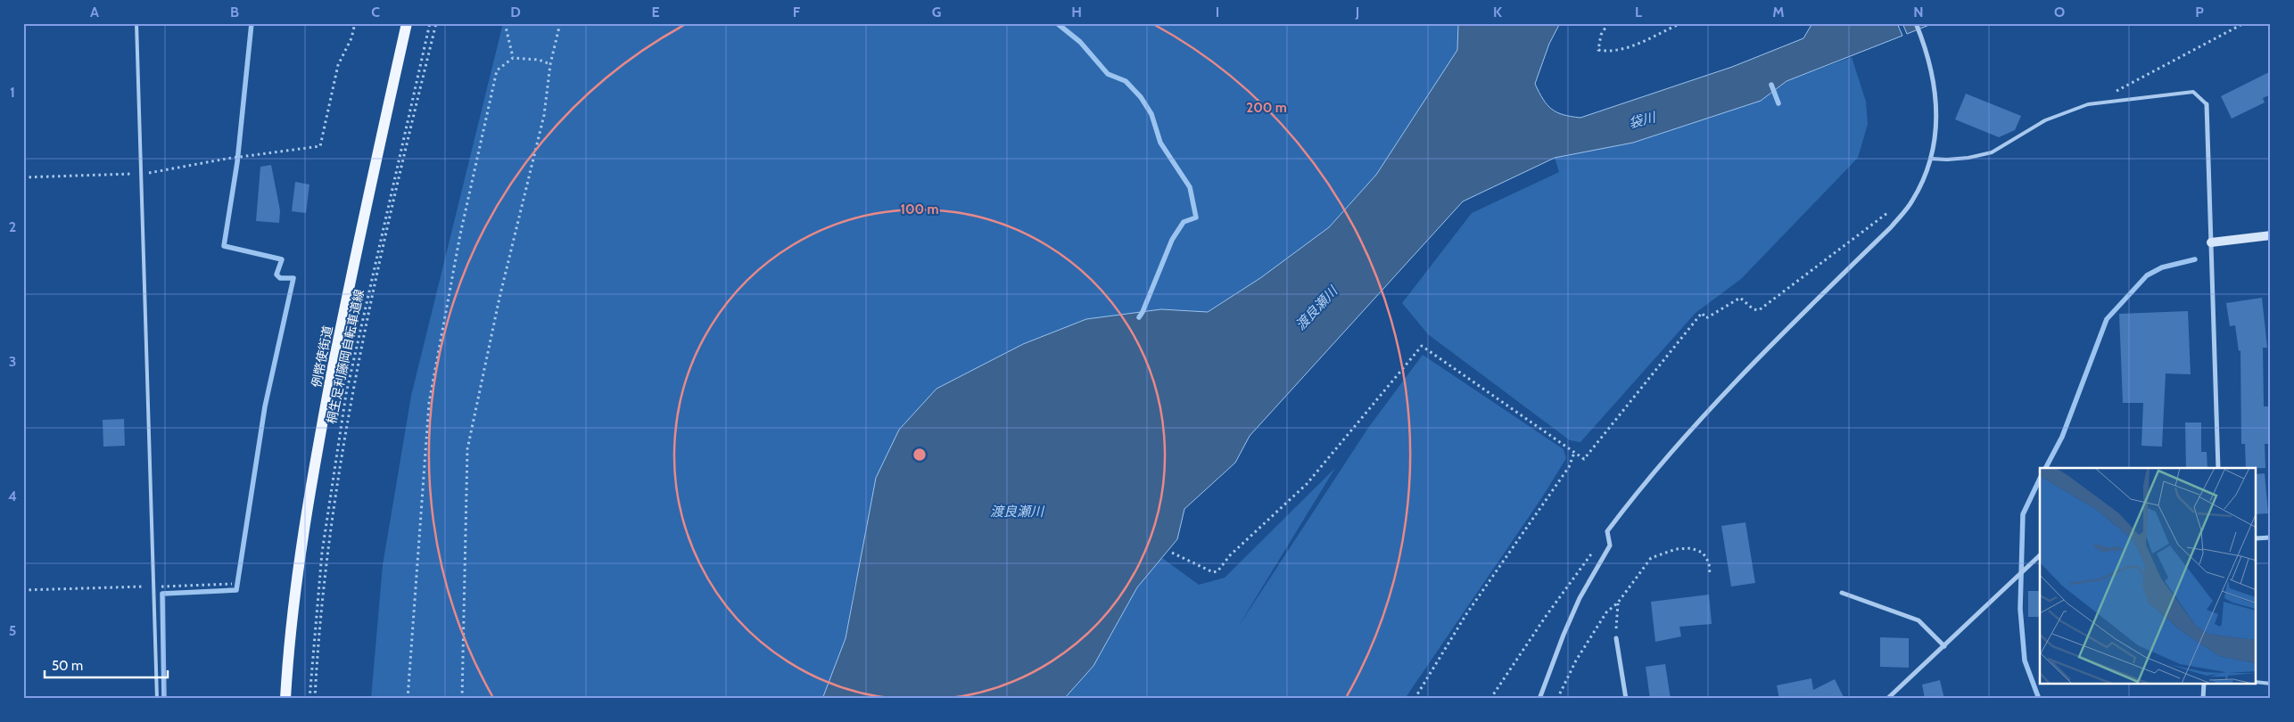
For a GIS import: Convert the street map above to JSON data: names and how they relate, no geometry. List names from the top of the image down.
{
  "streets": {
    "main road": ["例幣使街道"],
    "path": ["桐生足利藤岡自転車道線"]
  },
  "water": ["袋川", "渡良瀬川"],
  "scale_bar": "50 m",
  "grid": {
    "columns": [
      "A",
      "B",
      "C",
      "D",
      "E",
      "F",
      "G",
      "H",
      "I",
      "J",
      "K",
      "L",
      "M",
      "N",
      "O",
      "P"
    ],
    "rows": [
      "1",
      "2",
      "3",
      "4",
      "5"
    ]
  },
  "rings": ["200 m", "100 m"]
}
